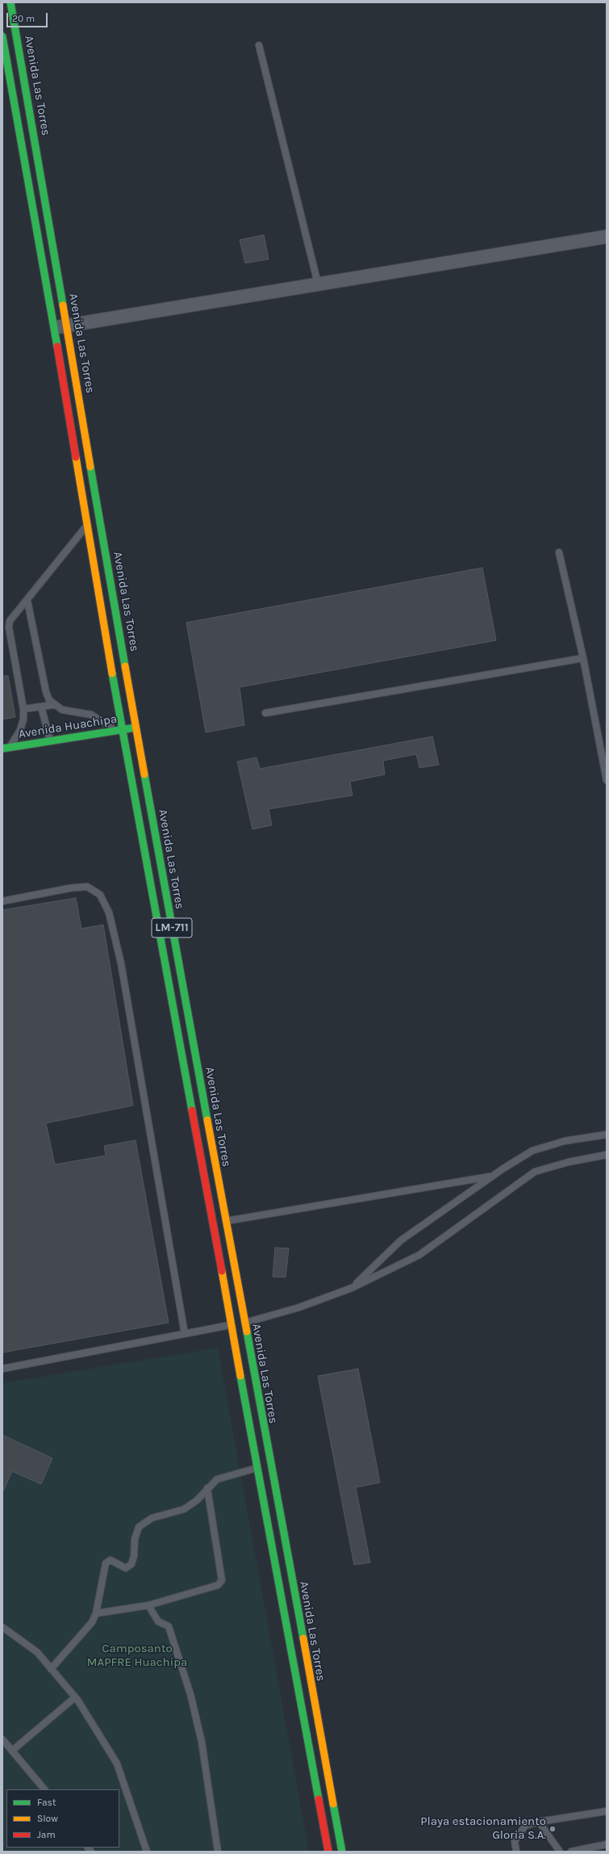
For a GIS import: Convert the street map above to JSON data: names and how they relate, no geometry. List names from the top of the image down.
{
  "streets": {
    "main road": ["Avenida Las Torres", "Avenida Huachipa", "LM-711"]
  },
  "crossings": [
    ["Avenida Las Torres", "Avenida Huachipa"]
  ],
  "parks": ["Camposanto MAPFRE Huachipa"],
  "places": ["Playa estacionamiento Gloria S.A."],
  "legend": ["Fast", "Slow", "Jam"],
  "scale_bar": "20 m"
}
